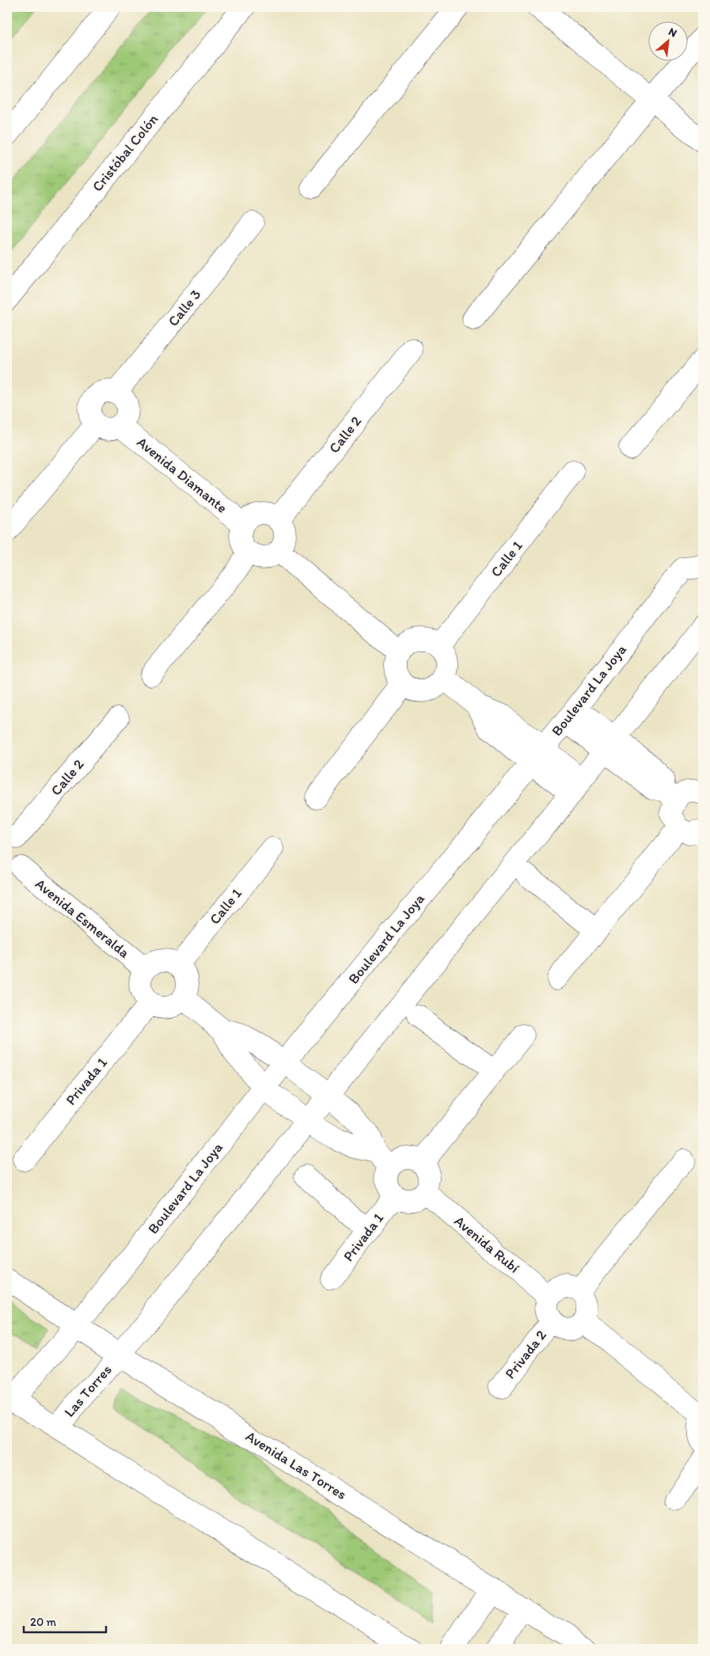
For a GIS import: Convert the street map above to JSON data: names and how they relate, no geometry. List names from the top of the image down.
{
  "streets": {
    "street": [
      "Cristóbal Colón",
      "Calle 3",
      "Calle 2",
      "Avenida Diamante",
      "Calle 1",
      "Boulevard La Joya",
      "Avenida Esmeralda",
      "Privada 1",
      "Avenida Rubí",
      "Privada 2",
      "Las Torres",
      "Avenida Las Torres"
    ]
  },
  "crossings": [
    ["Calle 3", "Avenida Diamante"],
    ["Calle 2", "Avenida Diamante"],
    ["Calle 1", "Avenida Esmeralda"],
    ["Calle 1", "Privada 1"],
    ["Boulevard La Joya", "Avenida Las Torres"],
    ["Avenida Esmeralda", "Privada 1"],
    ["Privada 1", "Avenida Rubí"],
    ["Avenida Rubí", "Privada 2"],
    ["Las Torres", "Avenida Las Torres"]
  ],
  "scale_bar": "20 m",
  "north": "top right"
}
